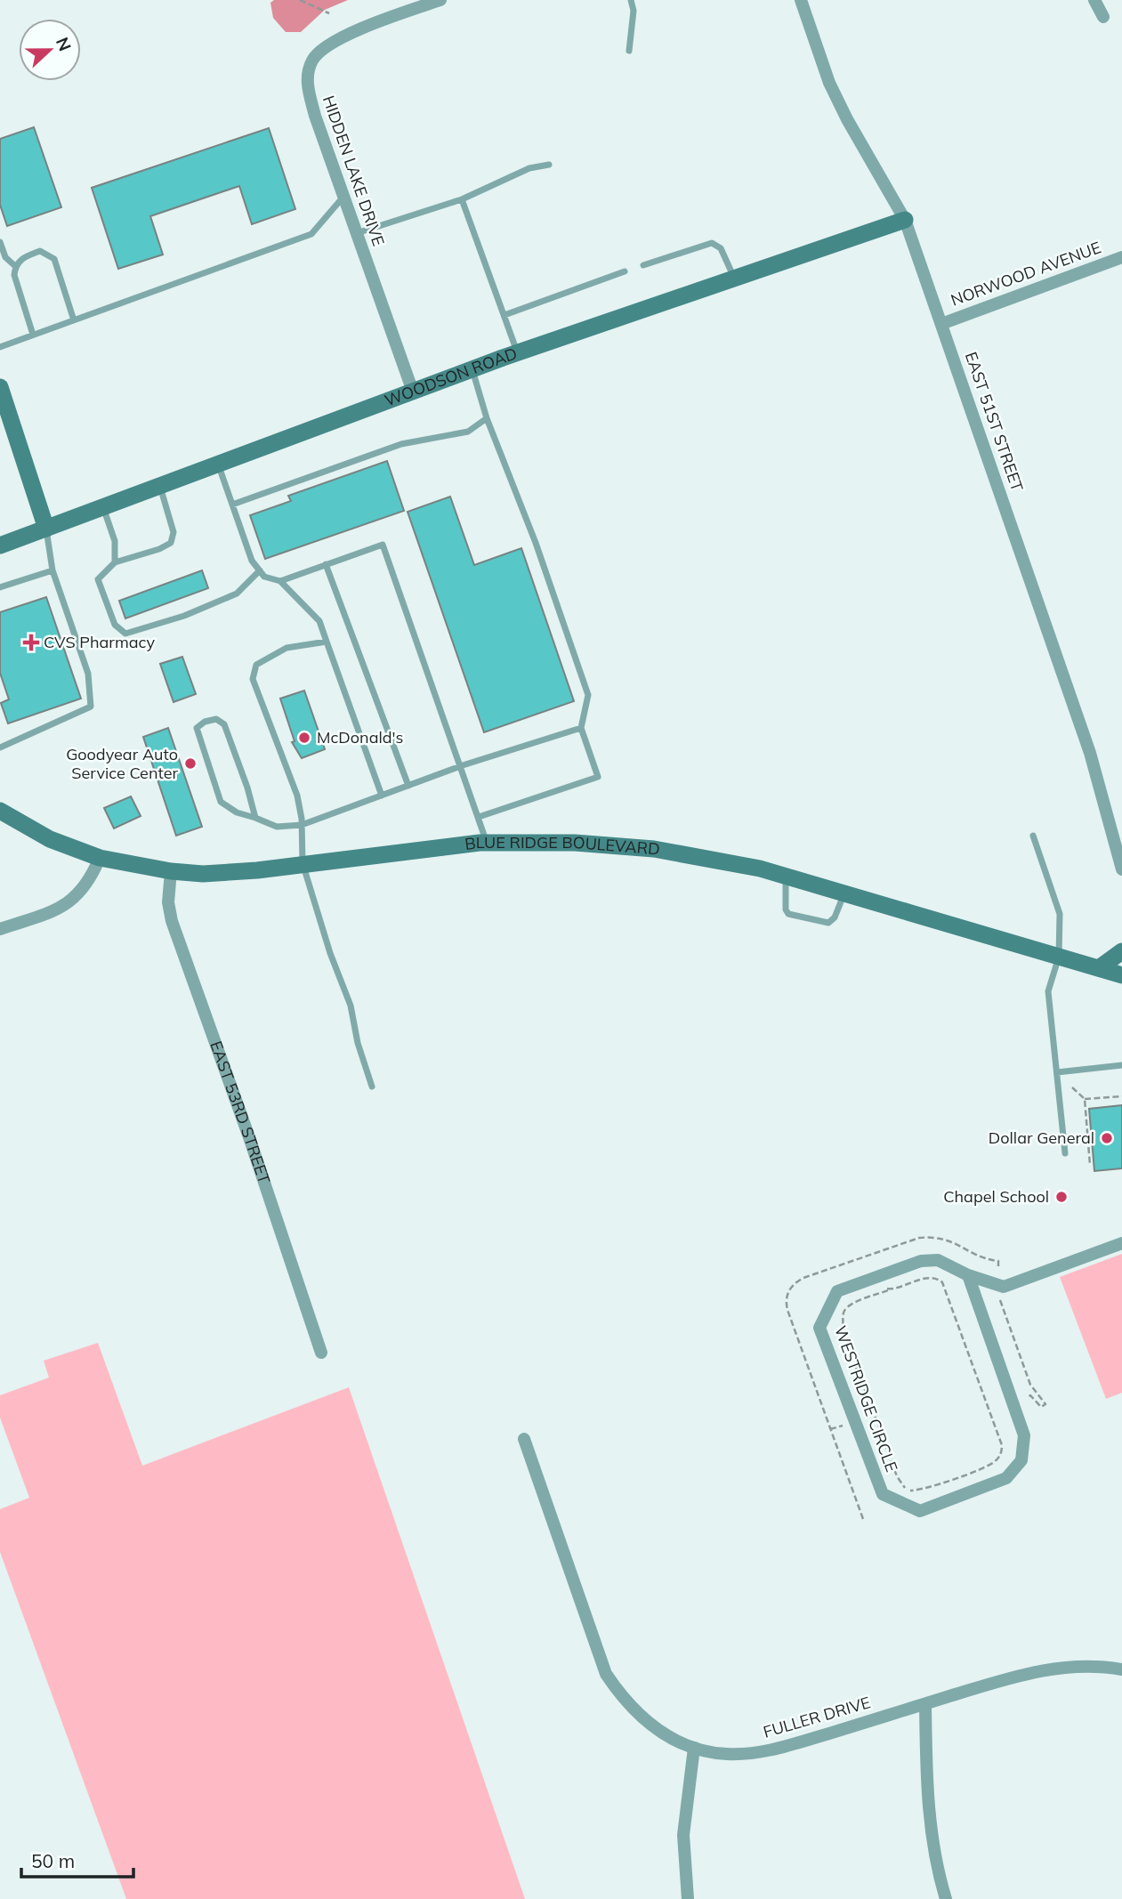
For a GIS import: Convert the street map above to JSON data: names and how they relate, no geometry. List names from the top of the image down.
{
  "streets": {
    "street": [
      "HIDDEN LAKE DRIVE",
      "NORWOOD AVENUE",
      "WOODSON ROAD",
      "EAST 51ST STREET",
      "BLUE RIDGE BOULEVARD",
      "EAST 53RD STREET",
      "WESTRIDGE CIRCLE",
      "FULLER DRIVE"
    ]
  },
  "crossings": [
    ["HIDDEN LAKE DRIVE", "WOODSON ROAD"],
    ["NORWOOD AVENUE", "EAST 51ST STREET"],
    ["WOODSON ROAD", "EAST 51ST STREET"],
    ["BLUE RIDGE BOULEVARD", "EAST 53RD STREET"]
  ],
  "places": {
    "health": ["CVS Pharmacy"],
    "other": [
      "McDonald's",
      "Goodyear Auto Service Center",
      "Dollar General",
      "Chapel School"
    ]
  },
  "scale_bar": "50 m",
  "north": "right"
}
